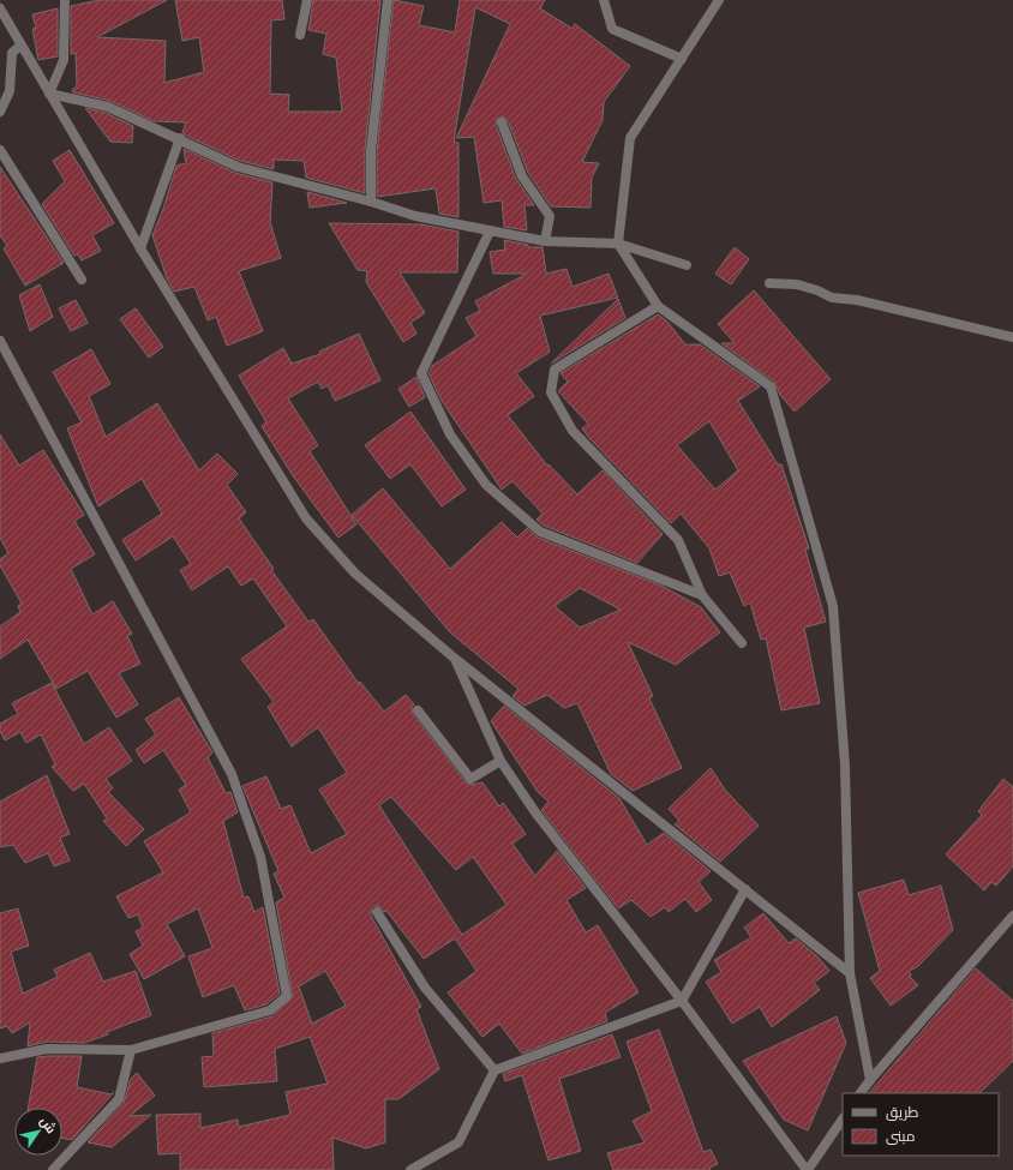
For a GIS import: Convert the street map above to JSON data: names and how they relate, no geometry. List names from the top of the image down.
{
  "legend": ["طريق", "مبنى"],
  "north": "top right"
}
